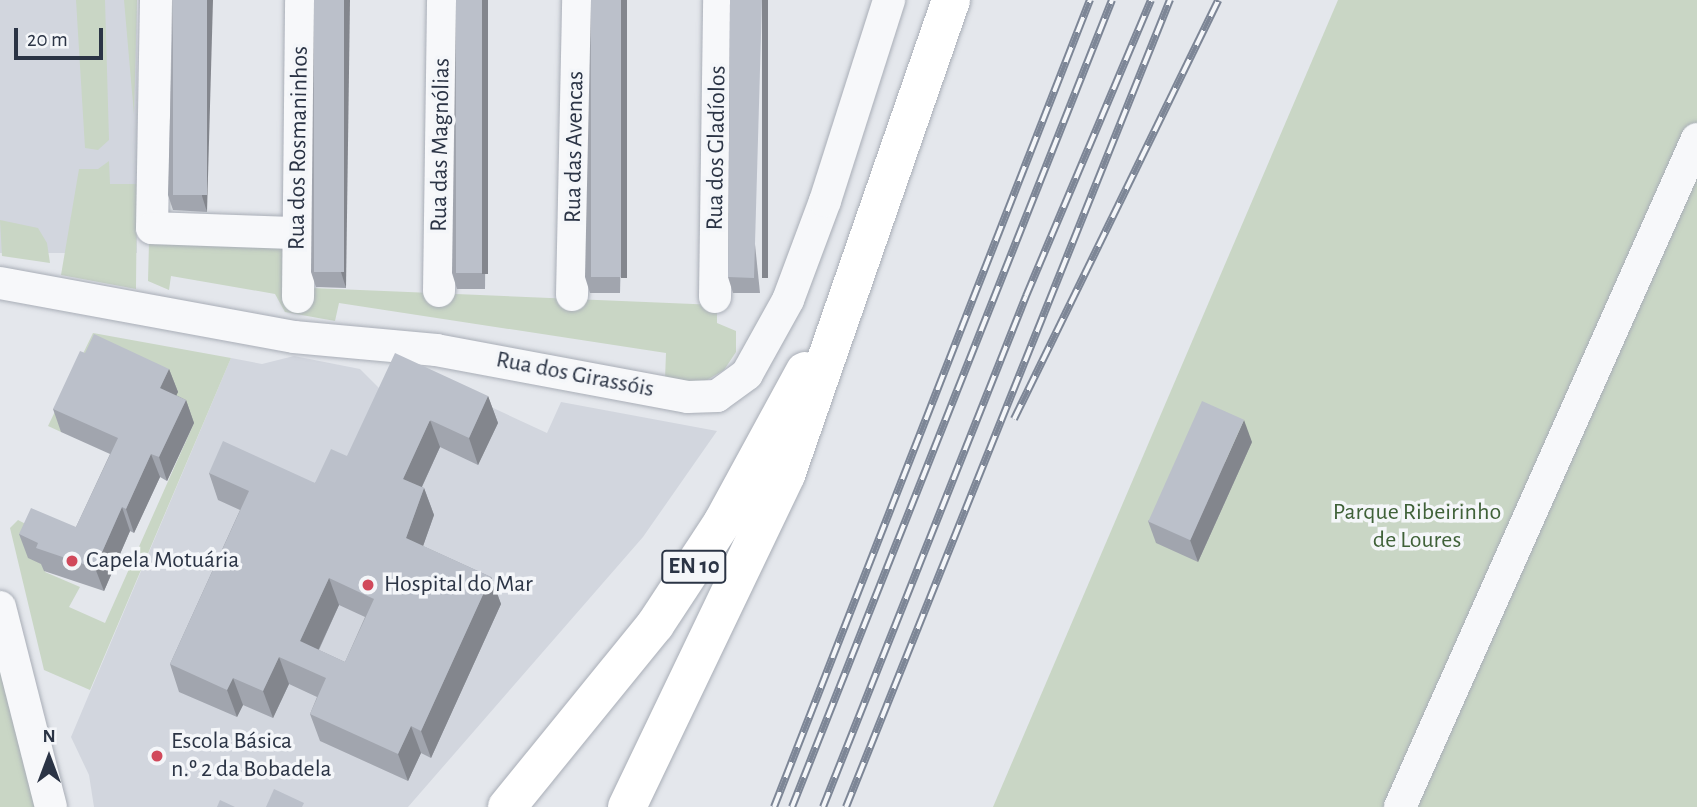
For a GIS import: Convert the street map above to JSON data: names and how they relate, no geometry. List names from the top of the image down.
{
  "streets": {
    "main road": ["EN 10"],
    "street": [
      "Rua das Magnólias",
      "Rua das Avencas",
      "Rua dos Rosmaninhos",
      "Rua dos Gladíolos",
      "Rua dos Girassóis"
    ]
  },
  "parks": ["Parque Ribeirinho de Loures"],
  "places": ["Capela Motuária", "Hospital do Mar", "Escola Básica n.º 2 da Bobadela"],
  "scale_bar": "20 m",
  "north": "top"
}
